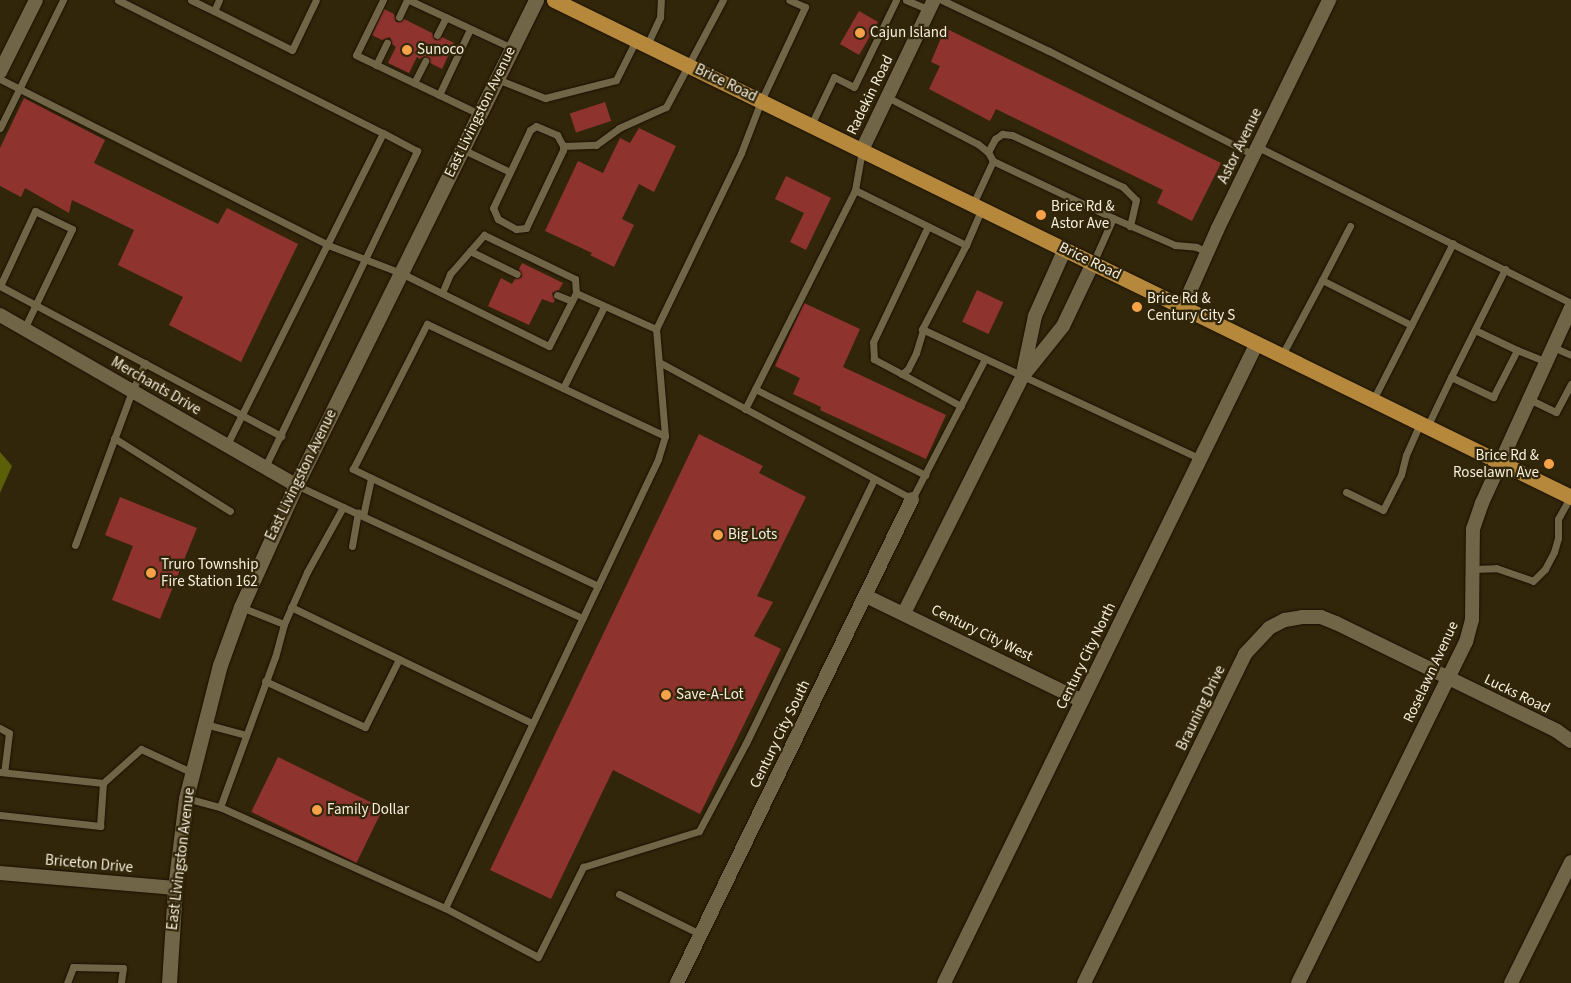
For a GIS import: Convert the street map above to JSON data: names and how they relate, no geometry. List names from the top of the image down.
{
  "streets": {
    "main road": ["Brice Road", "East Livingston Avenue"],
    "street": [
      "Radekin Road",
      "Astor Avenue",
      "Merchants Drive",
      "Century City West",
      "Century City North",
      "Roselawn Avenue",
      "Lucks Road",
      "Brauning Drive",
      "Century City South",
      "Briceton Drive"
    ]
  },
  "crossings": [
    ["Brice Road", "Radekin Road"],
    ["Brice Road", "Astor Avenue"],
    ["Brice Road", "Century City North"],
    ["Brice Road", "Roselawn Avenue"],
    ["East Livingston Avenue", "Merchants Drive"],
    ["East Livingston Avenue", "Briceton Drive"],
    ["Century City West", "Century City North"],
    ["Century City West", "Century City South"],
    ["Roselawn Avenue", "Lucks Road"],
    ["Roselawn Avenue", "Brauning Drive"],
    ["Lucks Road", "Brauning Drive"]
  ],
  "places": [
    "Cajun Island",
    "Sunoco",
    "Brice Rd & Astor Ave",
    "Brice Rd & Century City S",
    "Brice Rd & Roselawn Ave",
    "Big Lots",
    "Truro Township Fire Station 162",
    "Save-A-Lot",
    "Family Dollar"
  ]
}
